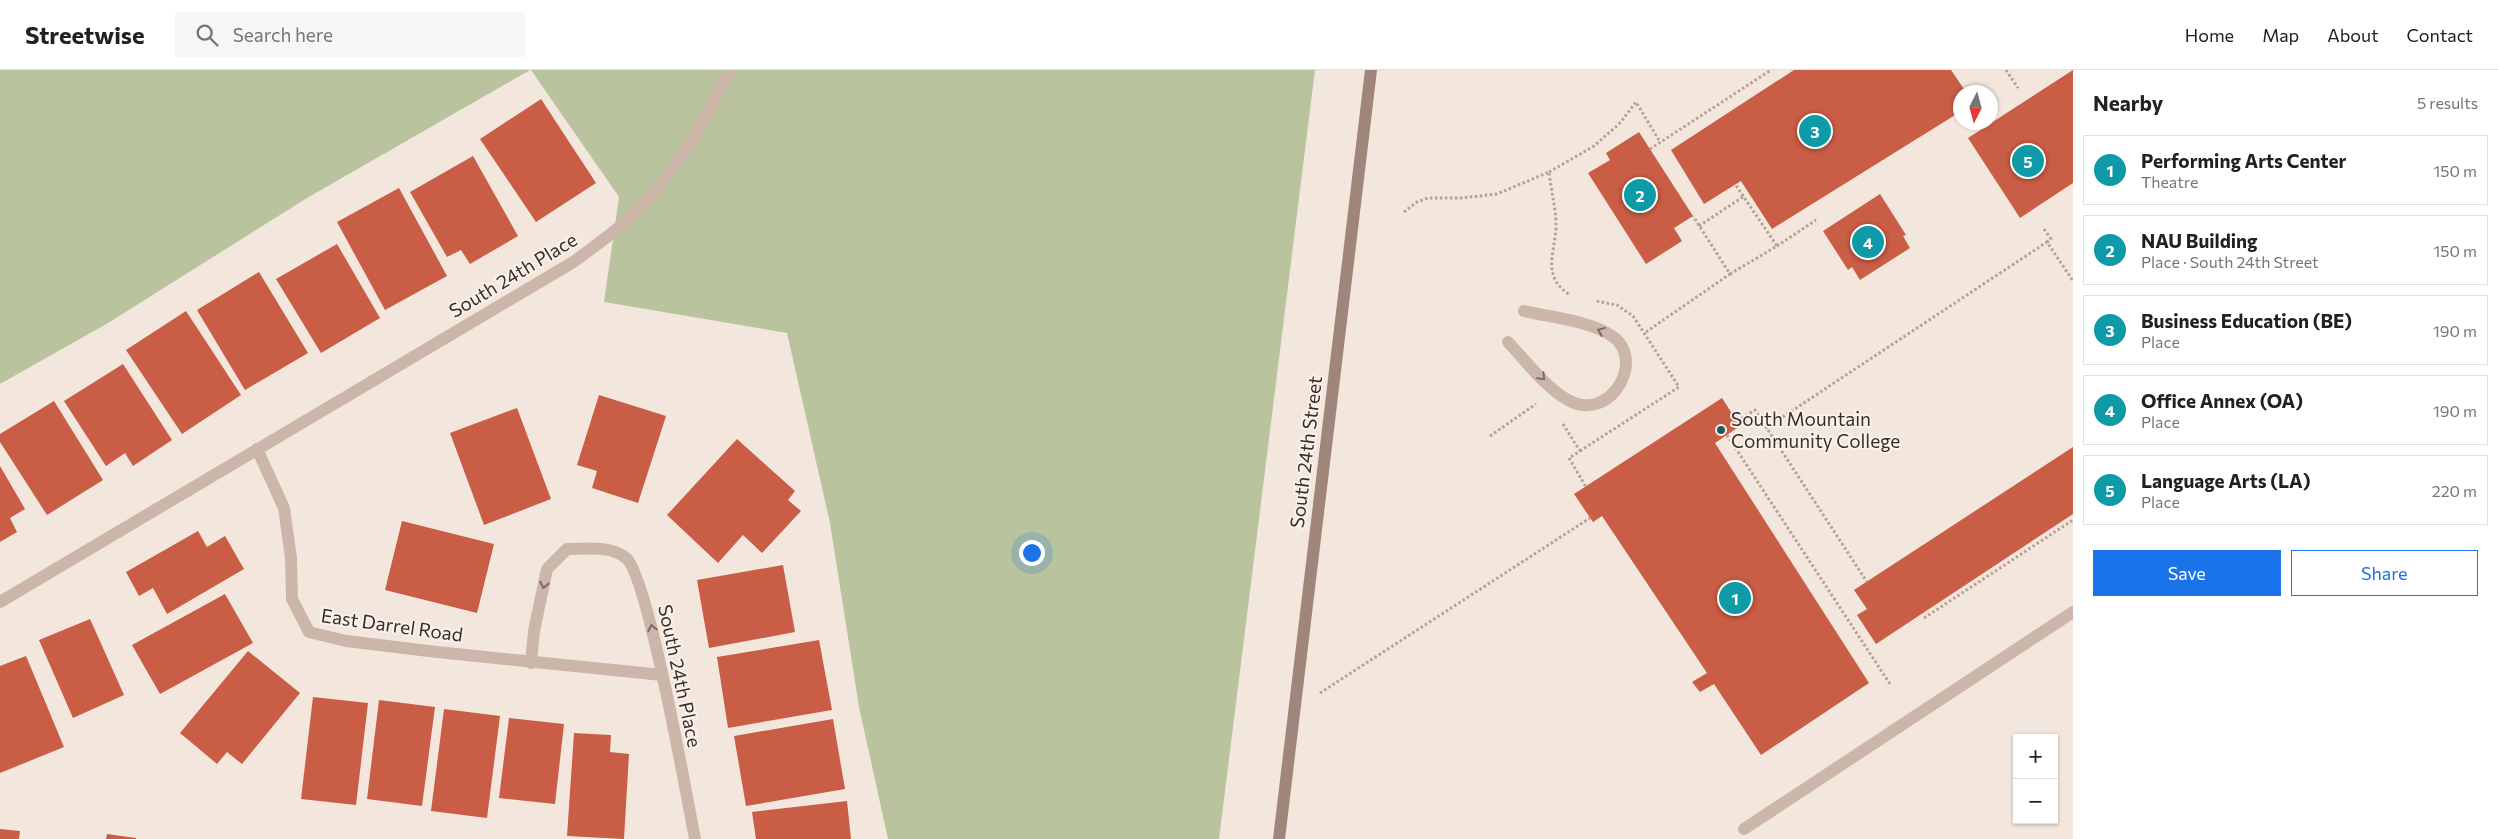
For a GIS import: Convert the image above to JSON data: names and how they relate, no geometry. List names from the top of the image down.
{
  "streets": {
    "main road": ["South 24th Street"],
    "street": ["South 24th Place", "East Darrel Road"]
  },
  "crossings": [
    ["South 24th Place", "East Darrel Road"]
  ],
  "places": ["South Mountain Community College"],
  "north": "bottom",
  "page": {
    "header": "Streetwise",
    "search": "Search here",
    "nav": [
      "Home",
      "Map",
      "About",
      "Contact"
    ],
    "heading": ["Nearby", "5 results"],
    "pins": [
      "3",
      "5",
      "2",
      "4",
      "1"
    ],
    "list": [
      {
        "mark": "1",
        "name": "Performing Arts Center",
        "note": "Theatre",
        "value": "150 m"
      },
      {
        "mark": "2",
        "name": "NAU Building",
        "note": "Place · South 24th Street",
        "value": "150 m"
      },
      {
        "mark": "3",
        "name": "Business Education (BE)",
        "note": "Place",
        "value": "190 m"
      },
      {
        "mark": "4",
        "name": "Office Annex (OA)",
        "note": "Place",
        "value": "190 m"
      },
      {
        "mark": "5",
        "name": "Language Arts (LA)",
        "note": "Place",
        "value": "220 m"
      }
    ],
    "buttons": ["Save", "Share"],
    "map_buttons": ["+", "−"]
  }
}
